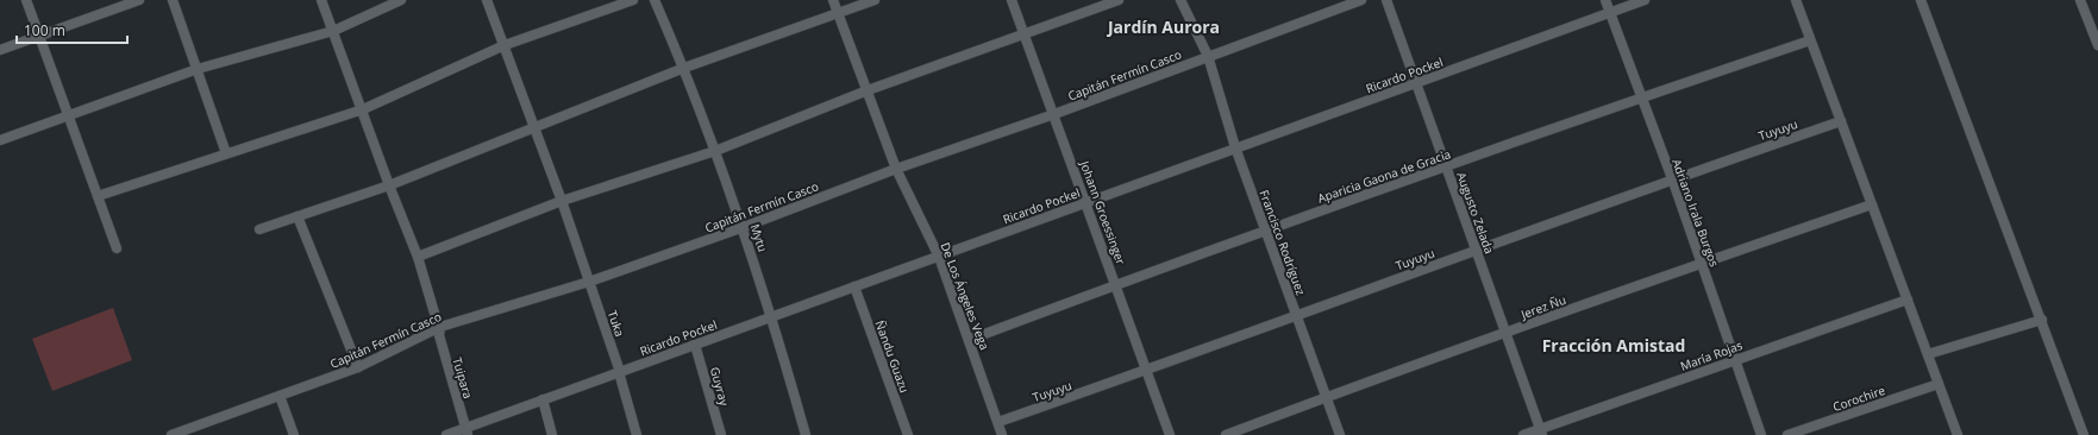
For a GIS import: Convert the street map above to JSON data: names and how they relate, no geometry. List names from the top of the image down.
{
  "streets": {
    "street": [
      "Capitán Fermín Casco",
      "Ricardo Pockel",
      "Tuyuyu",
      "Aparicia Gaona de Gracia",
      "Johann Groessinger",
      "Augusto Zelada",
      "Adriano Irala Burgos",
      "Mytu",
      "Francisco Rodríguez",
      "De Los Ángeles Vega",
      "Jerez Ñu",
      "Tuka",
      "María Rojas",
      "Ñandu Guazu",
      "Tuipara",
      "Guyray",
      "Corochire"
    ]
  },
  "crossings": [
    ["Capitán Fermín Casco", "Johann Groessinger"],
    ["Capitán Fermín Casco", "Mytu"],
    ["Capitán Fermín Casco", "Francisco Rodríguez"],
    ["Capitán Fermín Casco", "De Los Ángeles Vega"],
    ["Capitán Fermín Casco", "Tuka"],
    ["Capitán Fermín Casco", "Tuipara"],
    ["Ricardo Pockel", "Johann Groessinger"],
    ["Ricardo Pockel", "Augusto Zelada"],
    ["Ricardo Pockel", "Adriano Irala Burgos"],
    ["Ricardo Pockel", "Mytu"],
    ["Ricardo Pockel", "Francisco Rodríguez"],
    ["Ricardo Pockel", "De Los Ángeles Vega"],
    ["Ricardo Pockel", "Tuka"],
    ["Ricardo Pockel", "Ñandu Guazu"],
    ["Ricardo Pockel", "Tuipara"],
    ["Ricardo Pockel", "Guyray"],
    ["Tuyuyu", "Johann Groessinger"],
    ["Tuyuyu", "Augusto Zelada"],
    ["Tuyuyu", "Adriano Irala Burgos"],
    ["Tuyuyu", "Francisco Rodríguez"],
    ["Tuyuyu", "De Los Ángeles Vega"],
    ["Aparicia Gaona de Gracia", "Johann Groessinger"],
    ["Aparicia Gaona de Gracia", "Augusto Zelada"],
    ["Aparicia Gaona de Gracia", "Adriano Irala Burgos"],
    ["Aparicia Gaona de Gracia", "Francisco Rodríguez"],
    ["Aparicia Gaona de Gracia", "De Los Ángeles Vega"],
    ["Augusto Zelada", "Jerez Ñu"],
    ["Augusto Zelada", "María Rojas"],
    ["Adriano Irala Burgos", "Jerez Ñu"],
    ["Adriano Irala Burgos", "María Rojas"],
    ["Francisco Rodríguez", "Jerez Ñu"]
  ],
  "districts": ["Jardín Aurora", "Fracción Amistad"],
  "scale_bar": "100 m"
}
